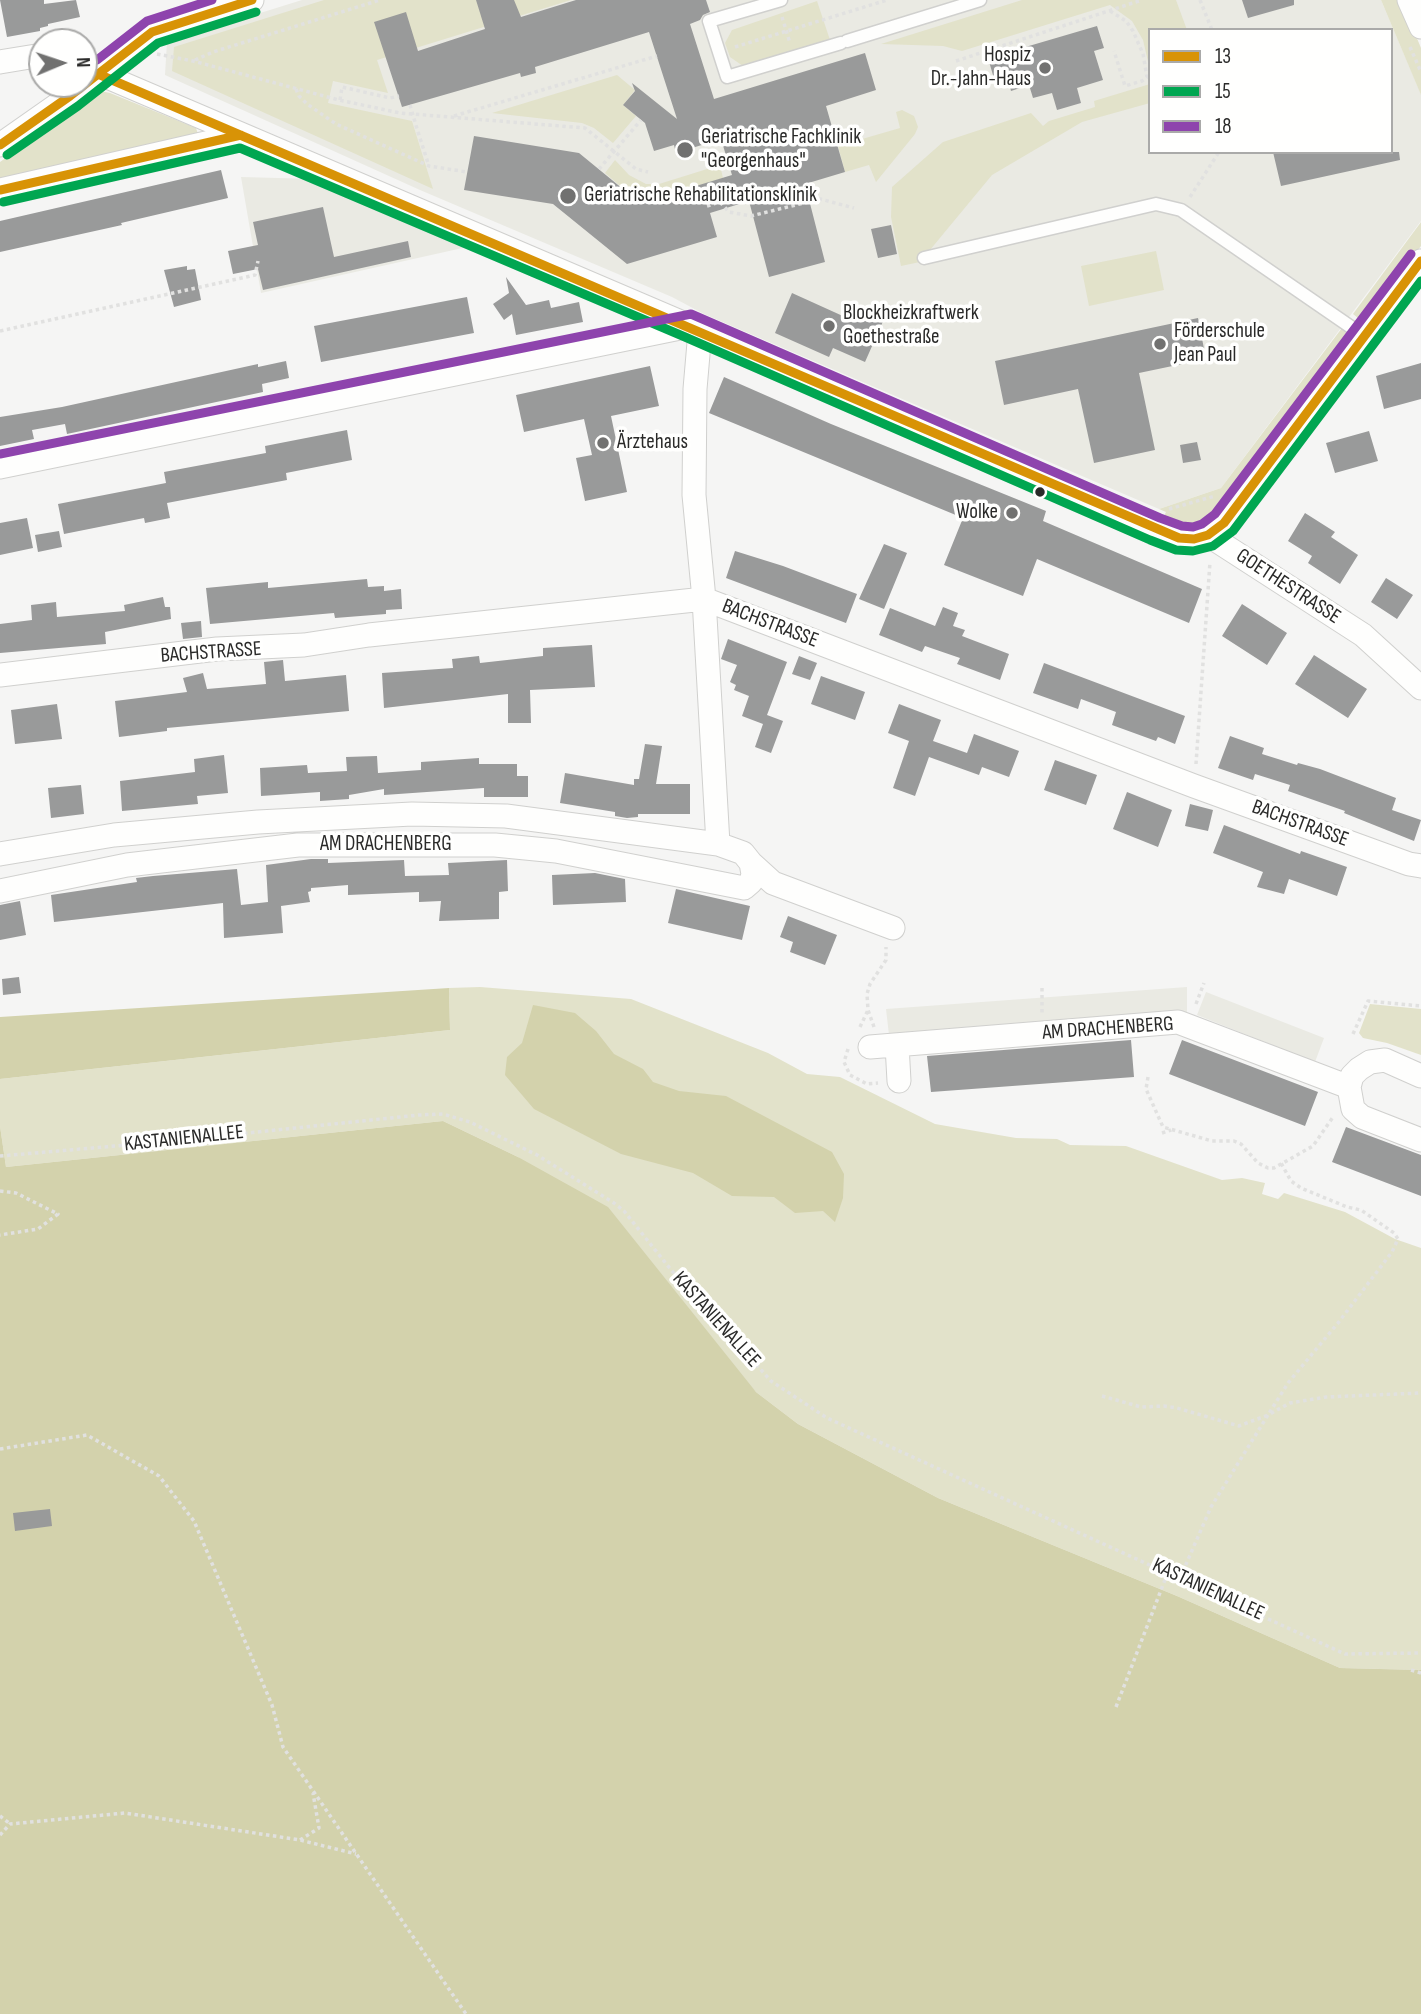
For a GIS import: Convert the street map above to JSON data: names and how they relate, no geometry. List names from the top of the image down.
{
  "streets": {
    "street": ["GOETHESTRASSE", "BACHSTRASSE", "AM DRACHENBERG"],
    "path": ["KASTANIENALLEE"]
  },
  "places": [
    "Hospiz Dr.-Jahn-Haus",
    "Geriatrische Fachklinik \"Georgenhaus\"",
    "Geriatrische Rehabilitationsklinik",
    "Blockheizkraftwerk Goethestraße",
    "Förderschule Jean Paul",
    "Ärztehaus",
    "Wolke"
  ],
  "lines": ["transit line 13", "transit line 18", "transit line 15"],
  "legend": ["13", "15", "18"],
  "north": "right"
}
